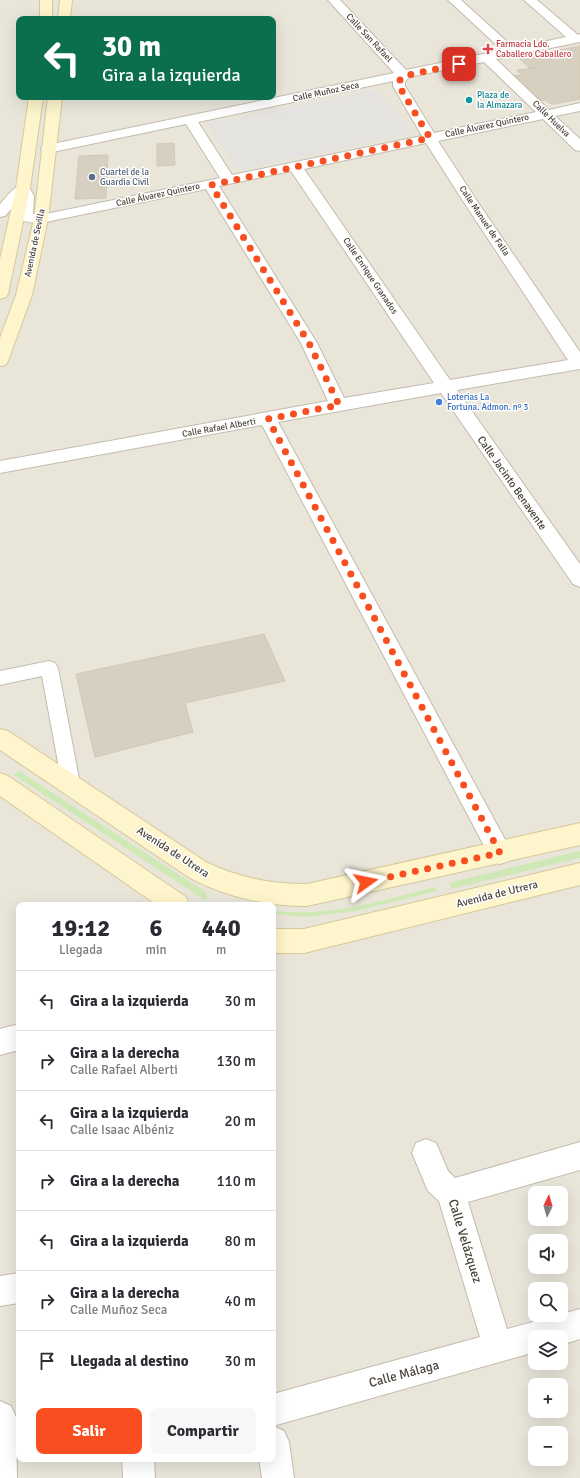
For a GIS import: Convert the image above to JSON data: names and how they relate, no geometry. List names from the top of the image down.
{
  "streets": {
    "main road": ["Avenida de Sevilla", "Avenida de Utrera"],
    "street": [
      "Calle San Rafael",
      "Calle Muñoz Seca",
      "Calle Huelva",
      "Calle Álvarez Quintero",
      "Calle Manuel de Falla",
      "Calle Enrique Granados",
      "Calle Rafael Alberti",
      "Calle Jacinto Benavente",
      "Calle Velázquez",
      "Calle Málaga"
    ]
  },
  "crossings": [
    ["Calle San Rafael", "Calle Muñoz Seca"],
    ["Calle San Rafael", "Calle Manuel de Falla"],
    ["Calle Muñoz Seca", "Calle Huelva"],
    ["Calle Muñoz Seca", "Calle Manuel de Falla"],
    ["Calle Muñoz Seca", "Avenida de Sevilla"],
    ["Calle Huelva", "Calle Álvarez Quintero"],
    ["Calle Álvarez Quintero", "Calle Manuel de Falla"],
    ["Calle Álvarez Quintero", "Avenida de Sevilla"],
    ["Calle Álvarez Quintero", "Calle Enrique Granados"],
    ["Calle Manuel de Falla", "Calle Rafael Alberti"],
    ["Calle Enrique Granados", "Calle Rafael Alberti"],
    ["Calle Enrique Granados", "Calle Jacinto Benavente"],
    ["Calle Rafael Alberti", "Calle Jacinto Benavente"],
    ["Calle Velázquez", "Calle Málaga"]
  ],
  "places": {
    "health": ["Farmacia Ldo. Caballero Caballero"],
    "other": ["Plaza de la Almazara", "Cuartel de la Guardia Civil", "Loterias La Fortuna. Admon. nº 3"]
  },
  "north": "top",
  "page": {
    "turn": ["30 m", "Gira a la izquierda"],
    "eta": [
      "19:12",
      "Llegada",
      "6",
      "min",
      "440",
      "m"
    ],
    "list": [
      {
        "name": "Gira a la izquierda",
        "value": "30 m"
      },
      {
        "name": "Gira a la derecha",
        "note": "Calle Rafael Alberti",
        "value": "130 m"
      },
      {
        "name": "Gira a la izquierda",
        "note": "Calle Isaac Albéniz",
        "value": "20 m"
      },
      {
        "name": "Gira a la derecha",
        "value": "110 m"
      },
      {
        "name": "Gira a la izquierda",
        "value": "80 m"
      },
      {
        "name": "Gira a la derecha",
        "note": "Calle Muñoz Seca",
        "value": "40 m"
      },
      {
        "name": "Llegada al destino",
        "value": "30 m"
      }
    ],
    "map_buttons": ["+", "−"],
    "buttons": ["Salir", "Compartir"]
  }
}
